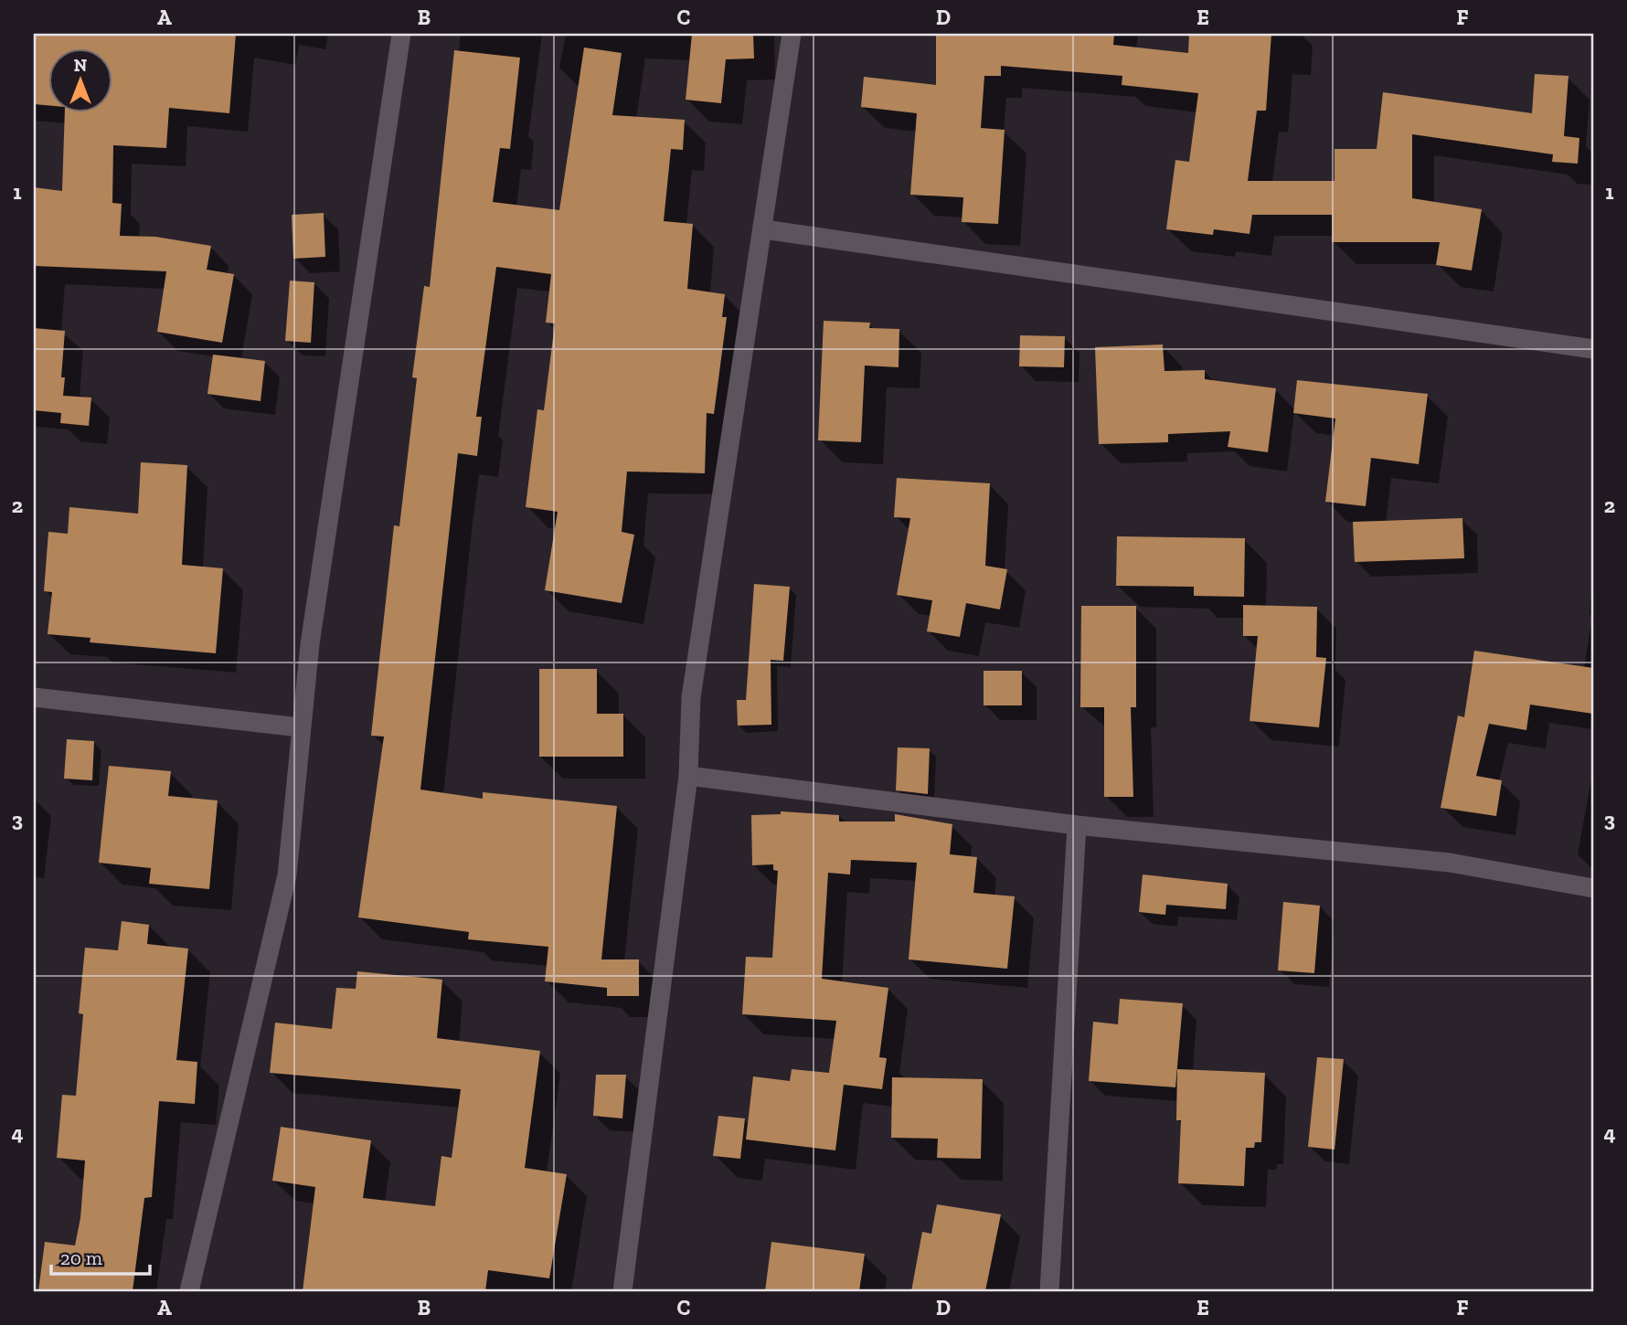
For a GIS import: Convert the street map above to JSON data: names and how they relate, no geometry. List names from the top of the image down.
{
  "scale_bar": "20 m",
  "north": "top",
  "grid": {
    "columns": [
      "A",
      "B",
      "C",
      "D",
      "E",
      "F"
    ],
    "rows": [
      "1",
      "2",
      "3",
      "4"
    ]
  }
}
